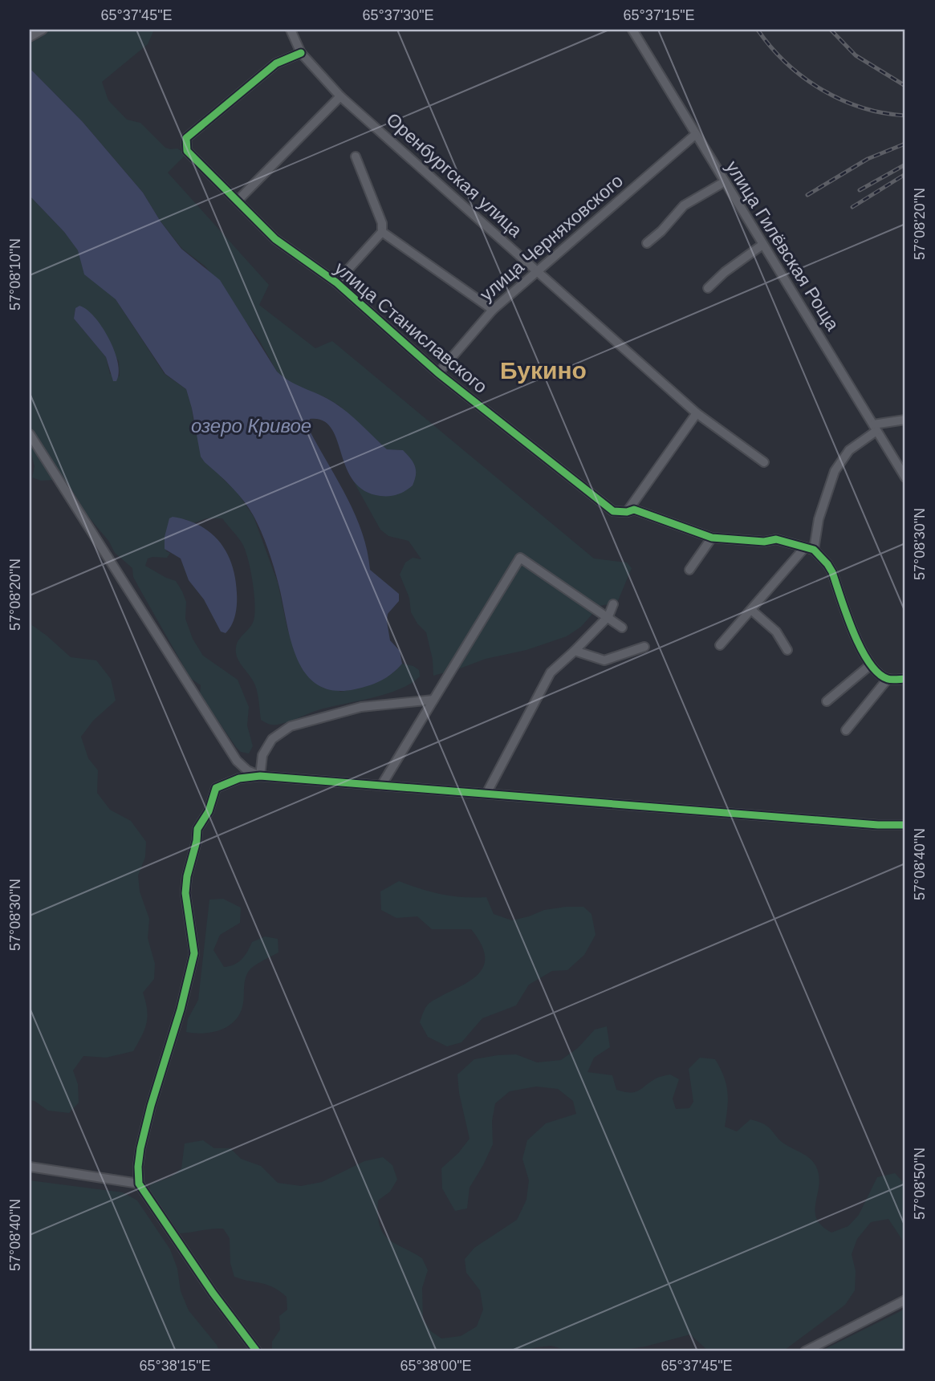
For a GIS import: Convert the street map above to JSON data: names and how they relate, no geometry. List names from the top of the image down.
{
  "streets": {
    "street": [
      "Оренбургская улица",
      "улица Черняховского",
      "улица Гилёвская Роща",
      "улица Станиславского"
    ]
  },
  "crossings": [
    ["Оренбургская улица", "улица Черняховского"],
    ["Оренбургская улица", "улица Станиславского"],
    ["улица Черняховского", "улица Гилёвская Роща"],
    ["улица Черняховского", "улица Станиславского"]
  ],
  "districts": ["Букино"],
  "water": ["озеро Кривое"],
  "coordinates": [
    "65°37'45\"E",
    "65°37'30\"E",
    "65°37'15\"E",
    "57°08'20\"N",
    "57°08'10\"N",
    "57°08'30\"N",
    "57°08'40\"N",
    "57°08'50\"N",
    "65°38'15\"E",
    "65°38'00\"E"
  ]
}
